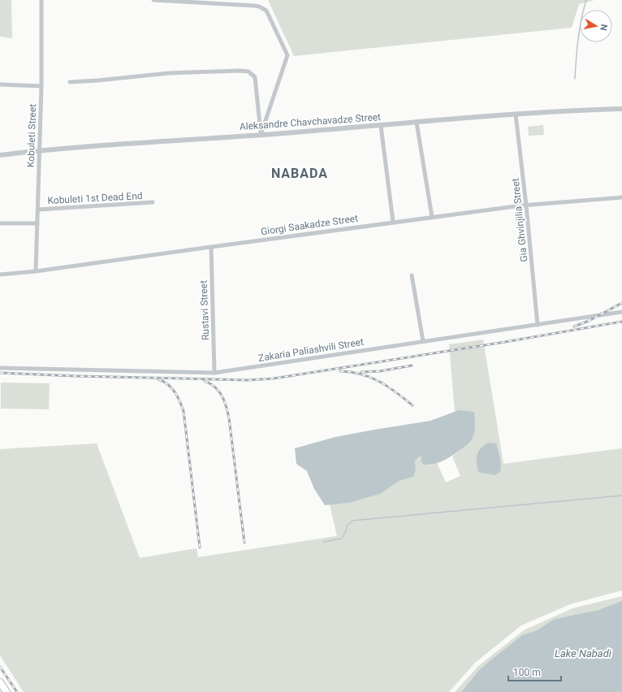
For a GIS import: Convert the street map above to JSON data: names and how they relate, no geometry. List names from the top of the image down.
{
  "streets": {
    "street": [
      "Aleksandre Chavchavadze Street",
      "Kobuleti Street",
      "Kobuleti 1st Dead End",
      "Gia Ghvinjilia Street",
      "Giorgi Saakadze Street",
      "Rustavi Street",
      "Zakaria Paliashvili Street"
    ]
  },
  "crossings": [
    ["Aleksandre Chavchavadze Street", "Kobuleti Street"],
    ["Aleksandre Chavchavadze Street", "Gia Ghvinjilia Street"],
    ["Kobuleti Street", "Kobuleti 1st Dead End"],
    ["Kobuleti Street", "Giorgi Saakadze Street"],
    ["Gia Ghvinjilia Street", "Giorgi Saakadze Street"],
    ["Gia Ghvinjilia Street", "Zakaria Paliashvili Street"],
    ["Giorgi Saakadze Street", "Rustavi Street"],
    ["Rustavi Street", "Zakaria Paliashvili Street"]
  ],
  "districts": ["NABADA"],
  "water": ["Lake Nabadi"],
  "scale_bar": "100 m",
  "north": "right"
}
